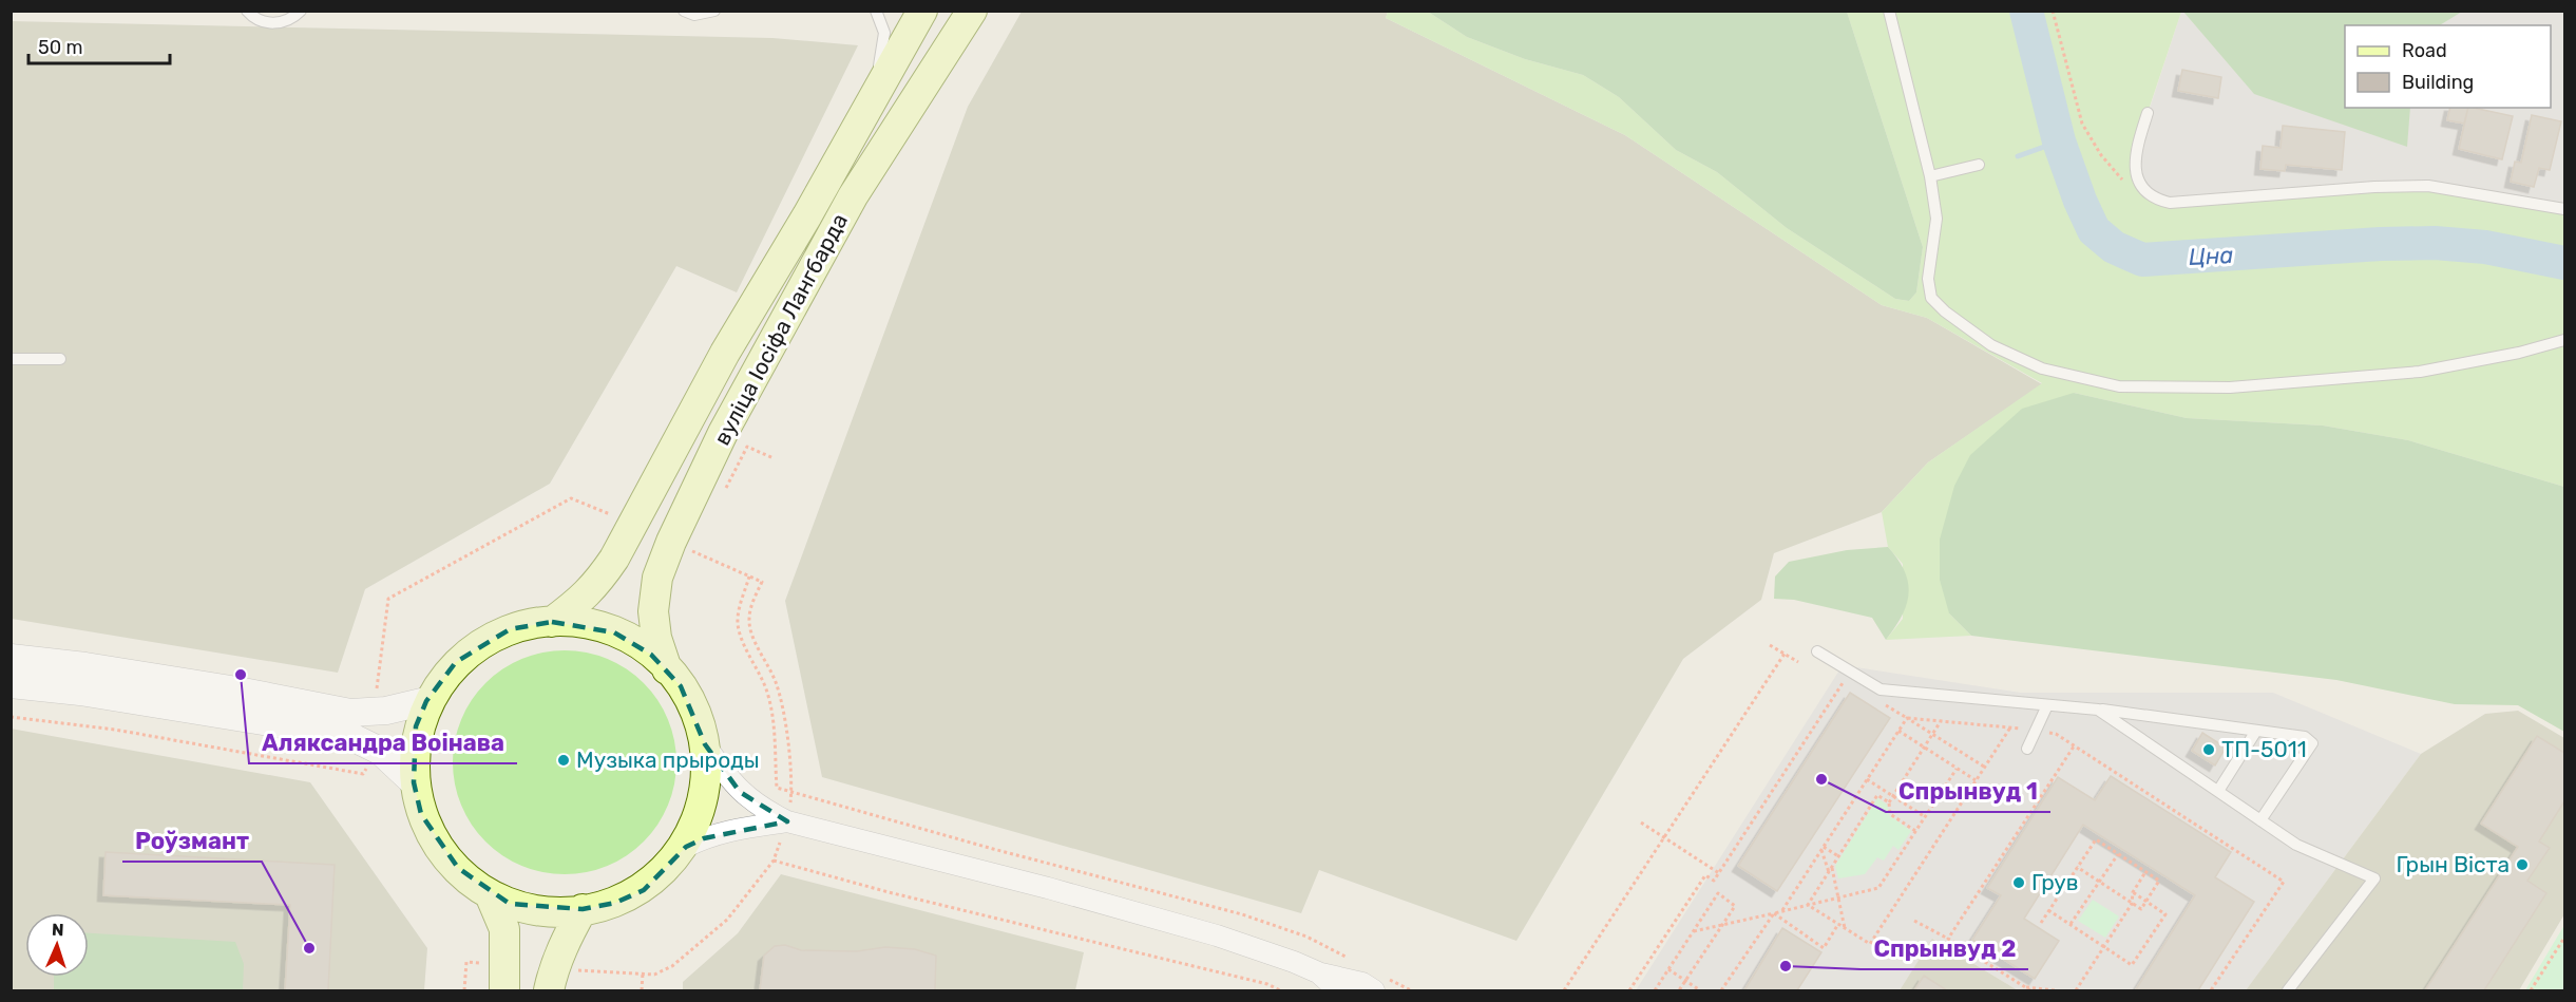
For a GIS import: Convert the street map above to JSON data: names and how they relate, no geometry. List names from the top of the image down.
{
  "streets": {
    "main road": ["вуліца Іосіфа Лангбарда"]
  },
  "water": ["Цна"],
  "places": [
    "Аляксандра Воінава",
    "ТП-5011",
    "Музыка прыроды",
    "Спрынвуд 1",
    "Грын Вiста",
    "Грув",
    "Роўзмант",
    "Спрынвуд 2"
  ],
  "legend": ["Road", "Building"],
  "scale_bar": "50 m",
  "north": "top"
}
